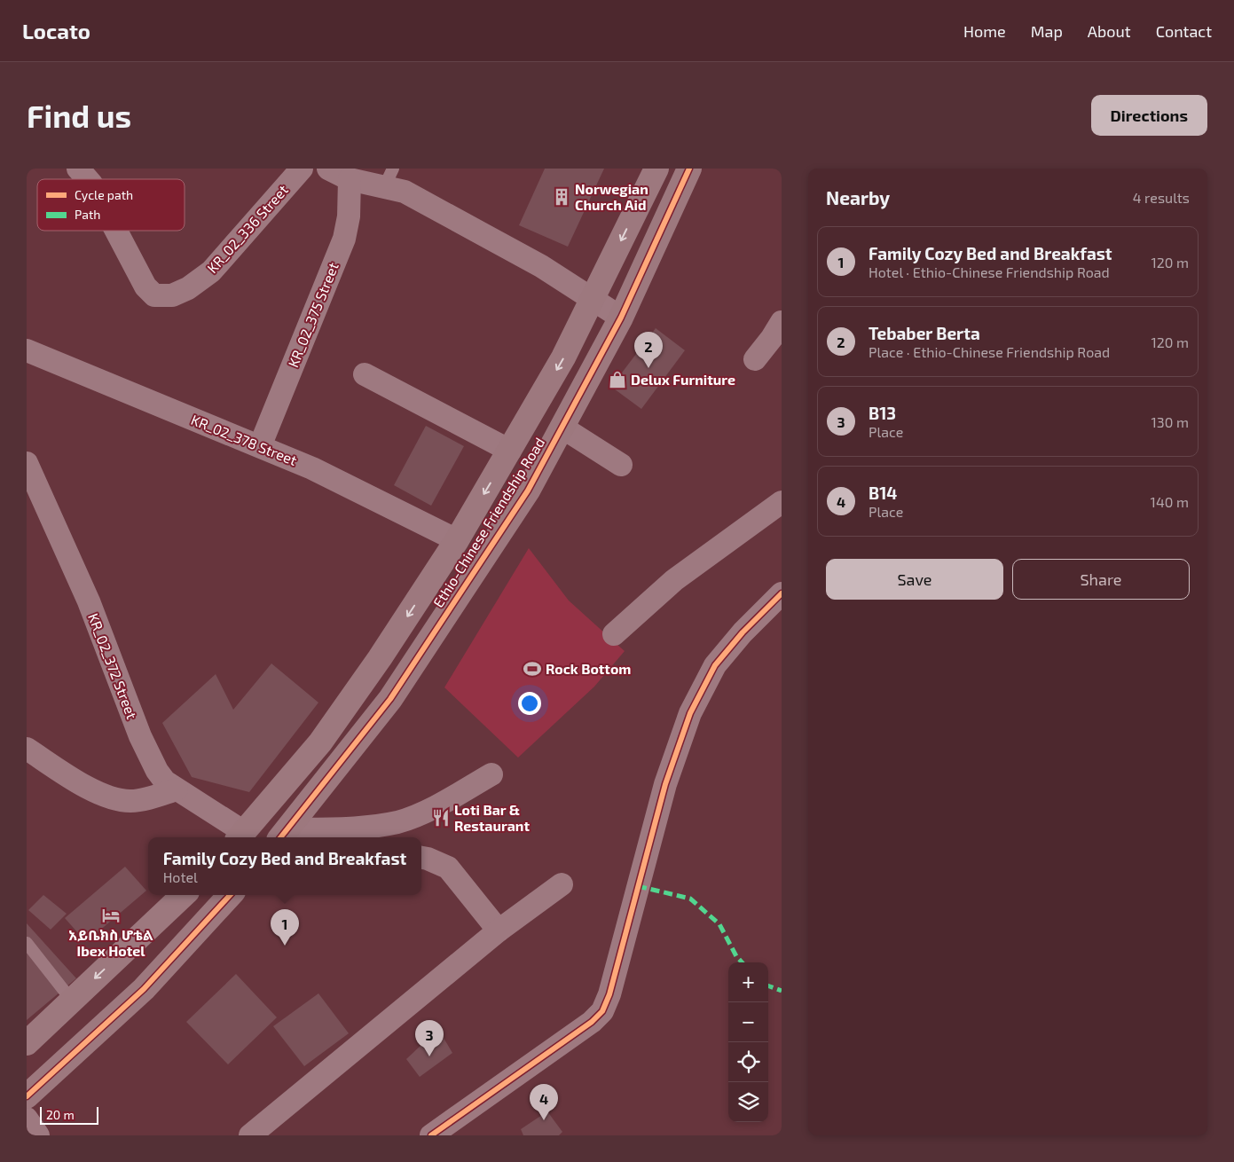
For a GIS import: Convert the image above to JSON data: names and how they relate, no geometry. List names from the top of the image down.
{
  "streets": {
    "main road": ["Ethio-Chinese Friendship Road"],
    "street": [
      "KR_02_336 Street",
      "KR_02_375 Street",
      "KR_02_378 Street",
      "KR_02_372 Street"
    ]
  },
  "crossings": [
    ["KR_02_375 Street", "KR_02_378 Street"],
    ["KR_02_378 Street", "Ethio-Chinese Friendship Road"],
    ["Ethio-Chinese Friendship Road", "KR_02_372 Street"]
  ],
  "places": {
    "building": ["Norwegian Church Aid"],
    "shop": ["Delux Furniture"],
    "sports": ["Rock Bottom"],
    "restaurant": ["Loti Bar & Restaurant"],
    "hotel": ["አይቤክስ ሆቴል Ibex Hotel"]
  },
  "legend": ["Cycle path", "Path"],
  "scale_bar": "20 m",
  "page": {
    "header": "Locato",
    "nav": [
      "Home",
      "Map",
      "About",
      "Contact"
    ],
    "buttons": [
      "Directions",
      ["Save", "Share"]
    ],
    "title": "Find us",
    "heading": ["Nearby", "4 results"],
    "list": [
      {
        "mark": "1",
        "name": "Family Cozy Bed and Breakfast",
        "note": "Hotel · Ethio-Chinese Friendship Road",
        "value": "120 m"
      },
      {
        "mark": "2",
        "name": "Tebaber Berta",
        "note": "Place · Ethio-Chinese Friendship Road",
        "value": "120 m"
      },
      {
        "mark": "3",
        "name": "B13",
        "note": "Place",
        "value": "130 m"
      },
      {
        "mark": "4",
        "name": "B14",
        "note": "Place",
        "value": "140 m"
      }
    ],
    "pins": [
      "2",
      "1",
      "3",
      "4"
    ],
    "popup": ["Family Cozy Bed and Breakfast", "Hotel"],
    "map_buttons": ["+", "−"],
    "scale": "20 m"
  }
}
